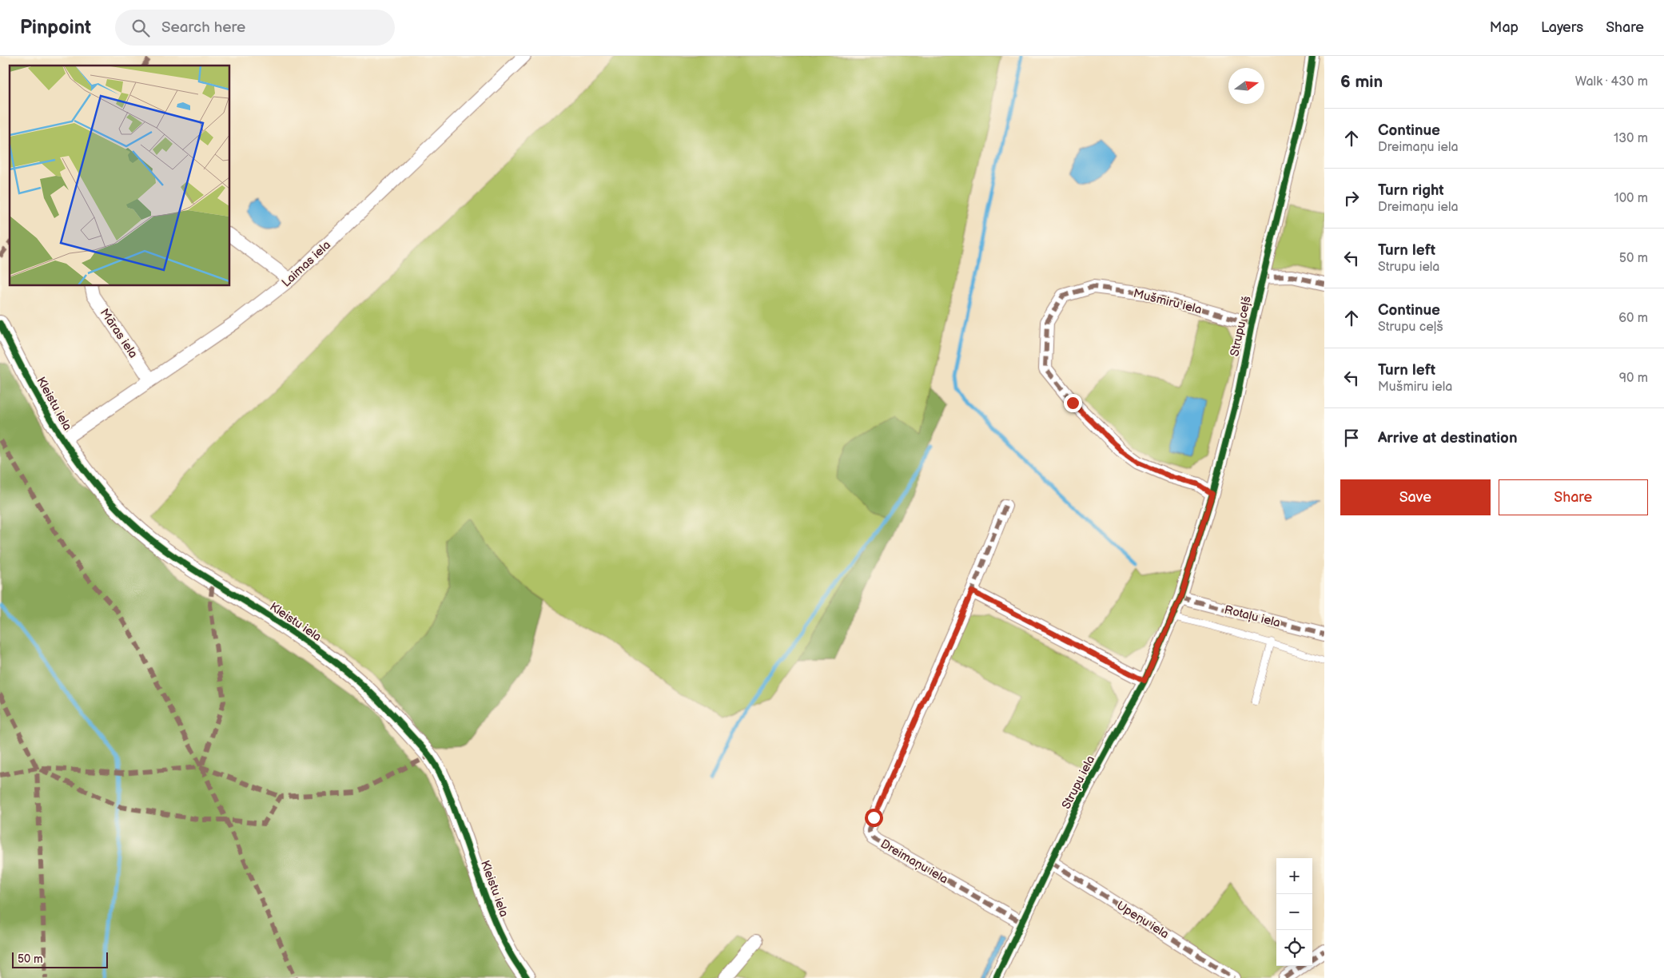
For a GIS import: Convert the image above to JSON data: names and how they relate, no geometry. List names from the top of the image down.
{
  "streets": {
    "street": [
      "Laimas iela",
      "Mušmiru iela",
      "Strupu ceļš",
      "Māras iela",
      "Kleistu iela",
      "Rotaļu iela",
      "Strupu iela",
      "Dreimaņu iela",
      "Upeņu iela"
    ]
  },
  "crossings": [
    ["Laimas iela", "Māras iela"],
    ["Laimas iela", "Kleistu iela"],
    ["Mušmiru iela", "Strupu ceļš"],
    ["Strupu ceļš", "Rotaļu iela"],
    ["Strupu ceļš", "Strupu iela"],
    ["Rotaļu iela", "Strupu iela"],
    ["Strupu iela", "Dreimaņu iela"],
    ["Strupu iela", "Upeņu iela"]
  ],
  "scale_bar": "50 m",
  "north": "right",
  "page": {
    "header": "Pinpoint",
    "search": "Search here",
    "nav": ["Map", "Layers", "Share"],
    "heading": ["6 min", "Walk · 430 m"],
    "list": [
      ["Continue", "Dreimaņu iela", "130 m"],
      ["Turn right", "Dreimaņu iela", "100 m"],
      ["Turn left", "Strupu iela", "50 m"],
      ["Continue", "Strupu ceļš", "60 m"],
      ["Turn left", "Mušmiru iela", "90 m"],
      "Arrive at destination"
    ],
    "buttons": ["Save", "Share"],
    "map_buttons": ["+", "−"],
    "scale": "50 m"
  }
}
